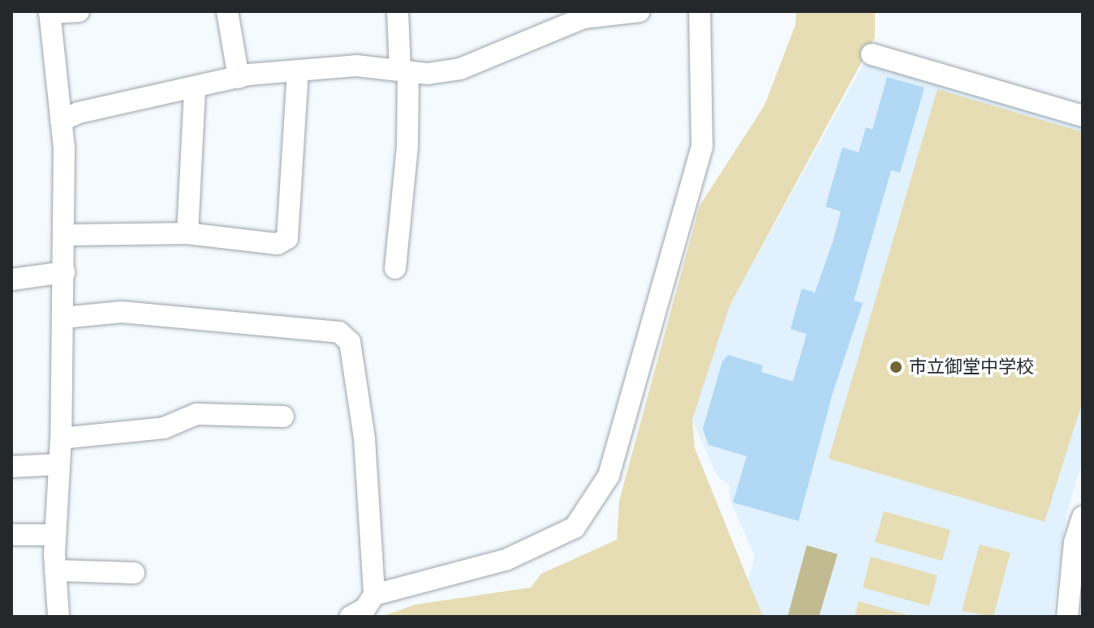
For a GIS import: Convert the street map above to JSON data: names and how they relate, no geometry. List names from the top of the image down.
{
  "places": ["市立御堂中学校"]
}
